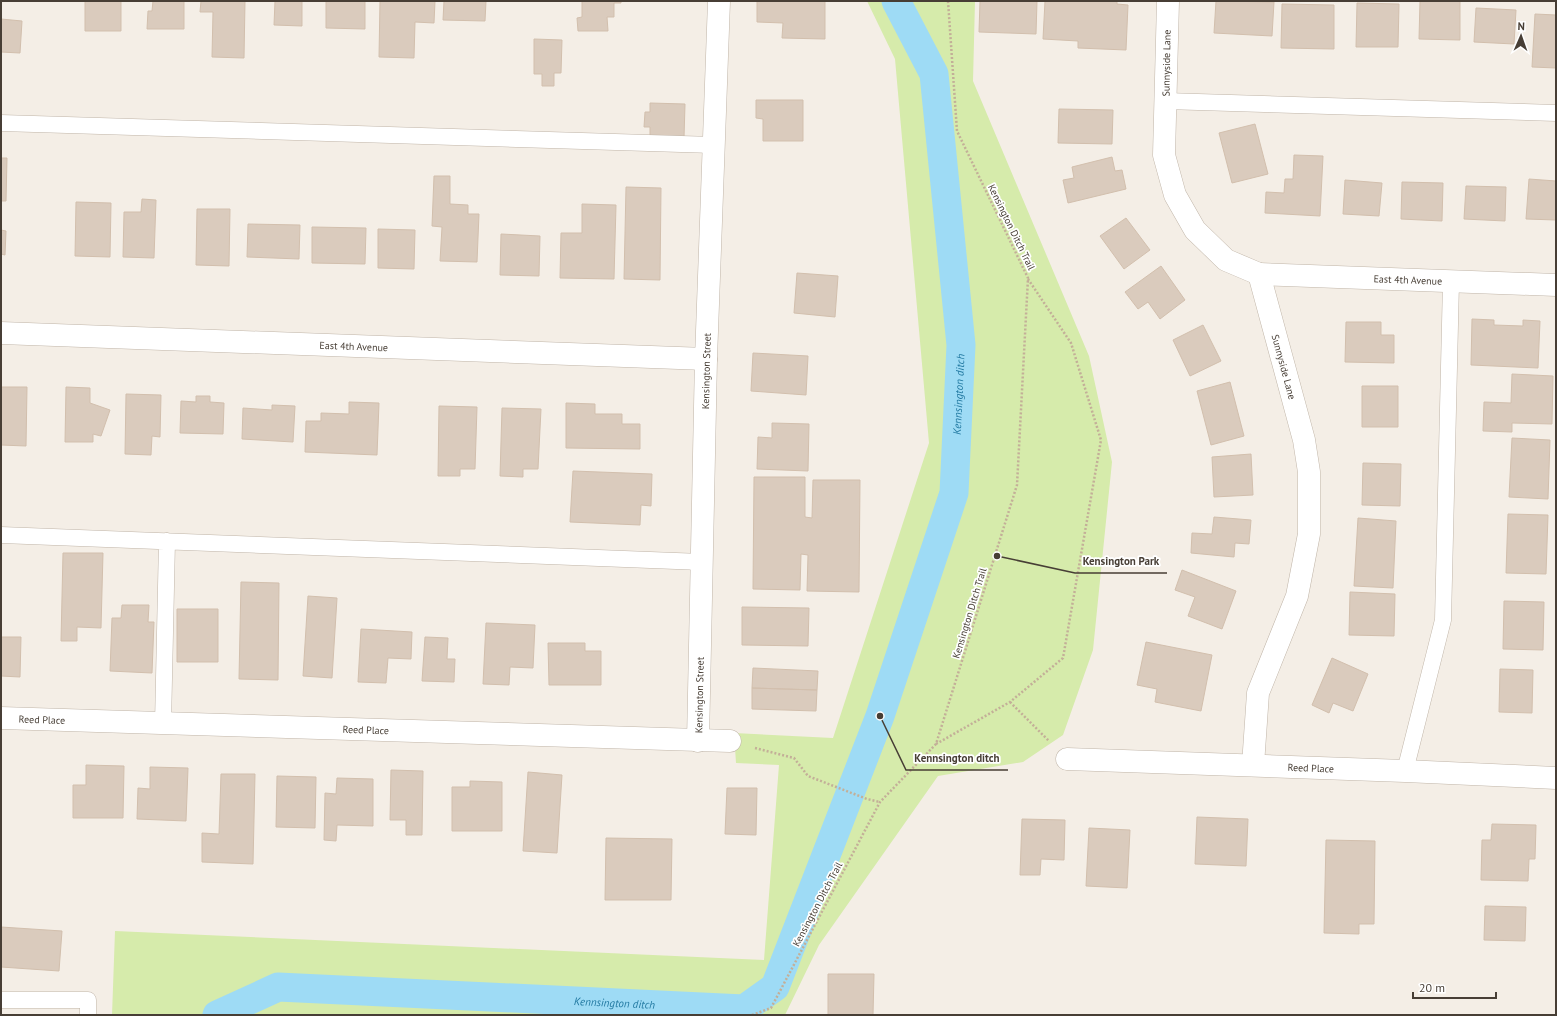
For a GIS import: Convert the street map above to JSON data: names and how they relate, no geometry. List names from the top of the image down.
{
  "streets": {
    "street": [
      "Sunnyside Lane",
      "East 4th Avenue",
      "Kensington Street",
      "Reed Place"
    ],
    "path": ["Kensington Ditch Trail"]
  },
  "crossings": [
    ["Sunnyside Lane", "East 4th Avenue"],
    ["Sunnyside Lane", "Reed Place"],
    ["East 4th Avenue", "Kensington Street"],
    ["Kensington Street", "Reed Place"]
  ],
  "water": ["Kennsington ditch"],
  "places": ["Kensington Park", "Kennsington ditch"],
  "scale_bar": "20 m",
  "north": "top"
}
